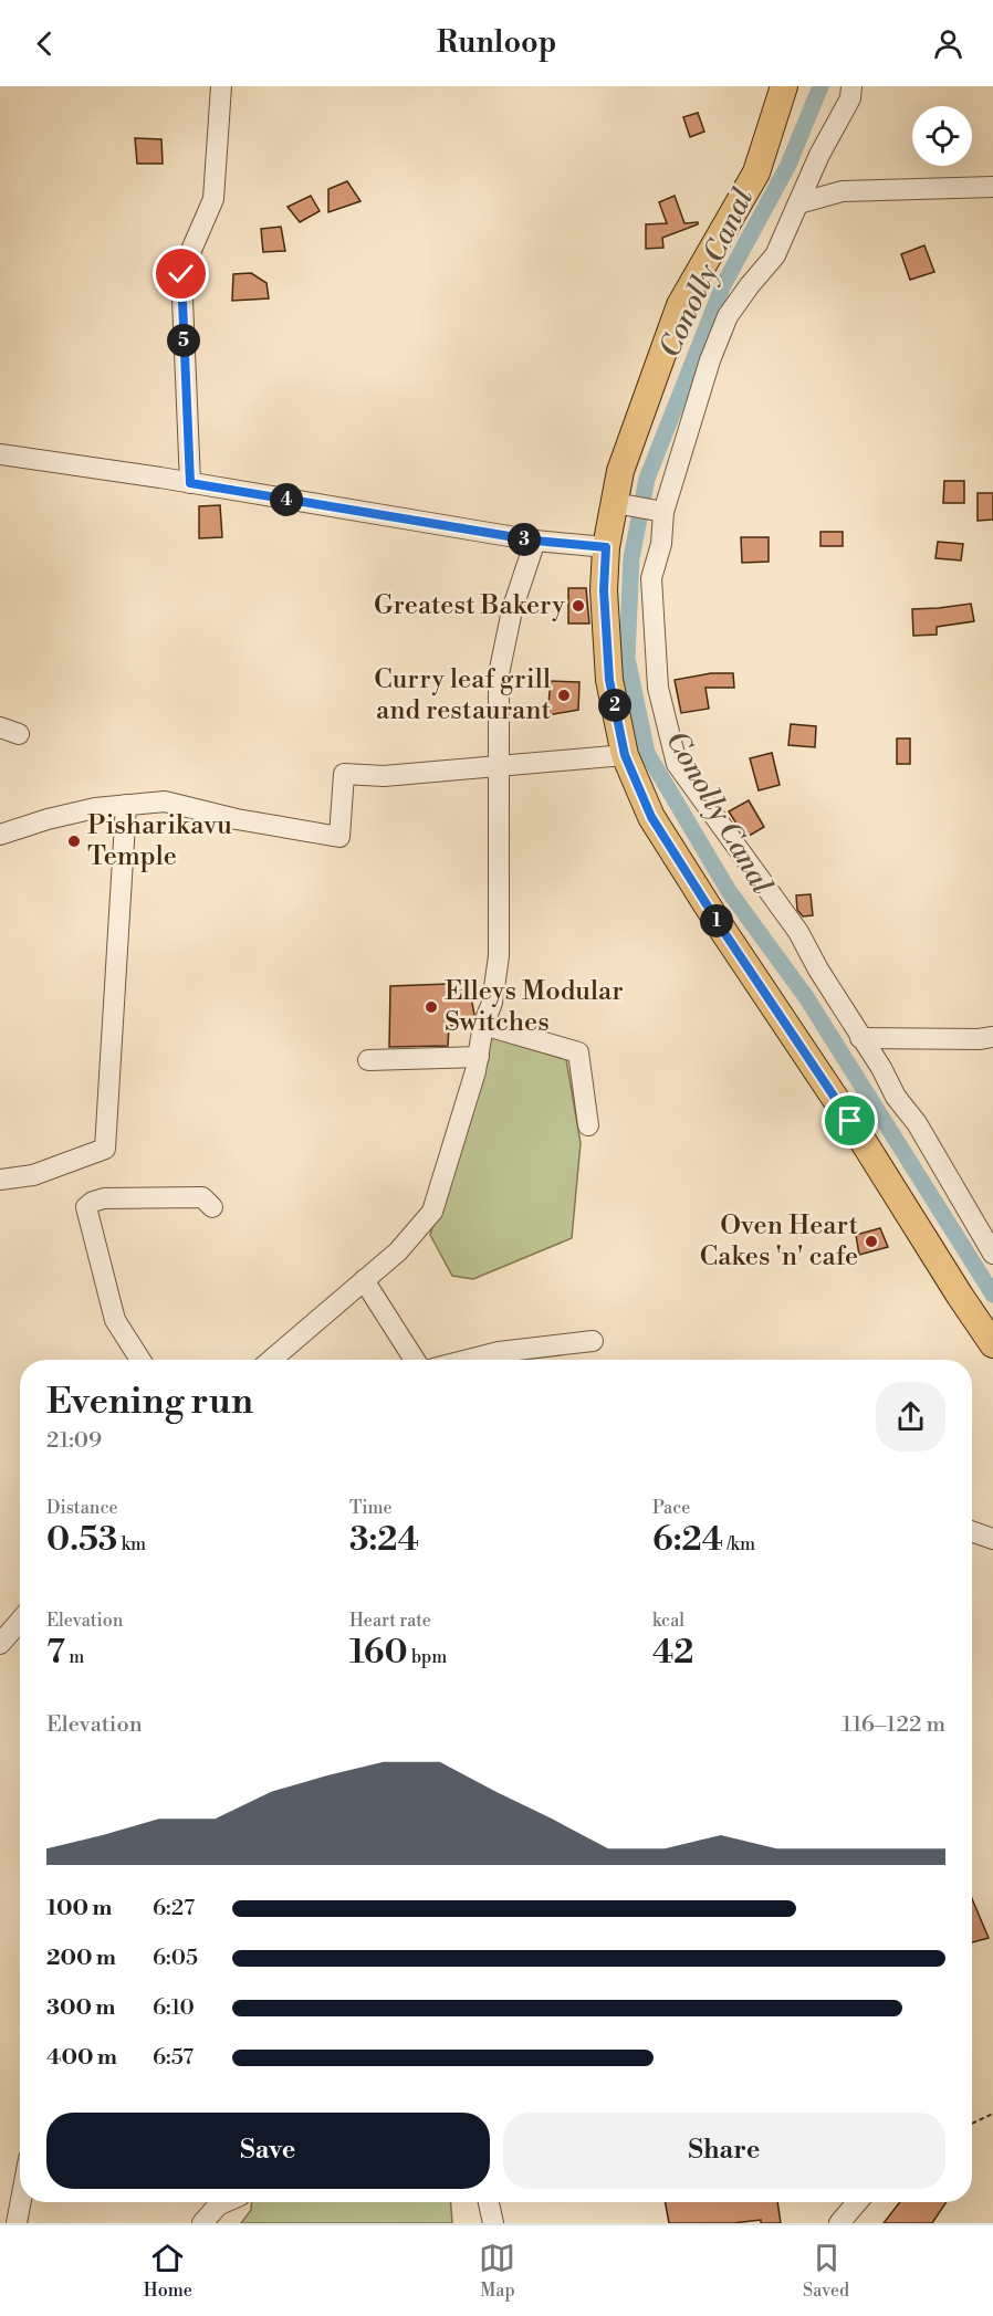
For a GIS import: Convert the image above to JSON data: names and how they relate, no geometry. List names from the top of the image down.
{
  "water": ["Conolly Canal"],
  "places": [
    "Greatest Bakery",
    "Curry leaf grill and restaurant",
    "Pisharikavu Temple",
    "Elleys Modular Switches",
    "Oven Heart Cakes 'n' cafe"
  ],
  "page": {
    "header": "Runloop",
    "pins": [
      "5",
      "4",
      "3",
      "2",
      "1"
    ],
    "heading": ["Evening run", "21:09"],
    "stats": [
      ["Distance", "0.53 km"],
      ["Time", "3:24"],
      ["Pace", "6:24 /km"],
      ["Elevation", "7 m"],
      ["Heart rate", "160 bpm"],
      ["kcal", "42"]
    ],
    "chart": ["Elevation", "116–122 m"],
    "list": [
      {
        "name": "100 m",
        "note": "6:27"
      },
      {
        "name": "200 m",
        "note": "6:05"
      },
      {
        "name": "300 m",
        "note": "6:10"
      },
      {
        "name": "400 m",
        "note": "6:57"
      }
    ],
    "buttons": ["Save", "Share"],
    "tabs": ["Home", "Map", "Saved"]
  }
}
